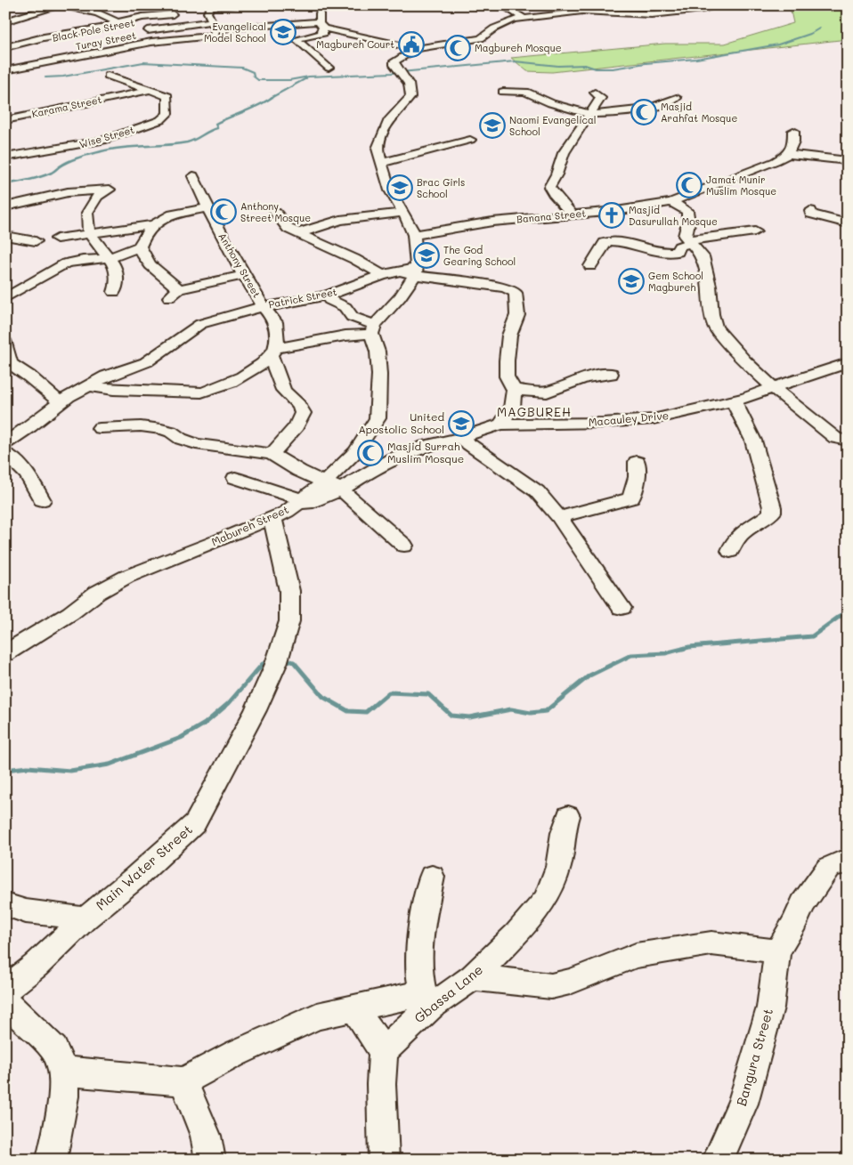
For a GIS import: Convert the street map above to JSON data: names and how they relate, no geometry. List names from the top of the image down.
{
  "streets": {
    "street": [
      "Black Pole Street",
      "Turay Street",
      "Karama Street",
      "Wise Street",
      "Banana Street",
      "Anthony Street",
      "Patrick Street",
      "Macauley Drive",
      "Mabureh Street",
      "Main Water Street",
      "Gbassa Lane",
      "Bangura Street"
    ]
  },
  "crossings": [
    ["Karama Street", "Wise Street"],
    ["Anthony Street", "Patrick Street"],
    ["Macauley Drive", "Mabureh Street"],
    ["Macauley Drive", "Main Water Street"],
    ["Mabureh Street", "Main Water Street"]
  ],
  "districts": ["MAGBUREH"],
  "places": {
    "school or university": [
      "Evangelical Model School",
      "Naomi Evangelical School",
      "Brac Girls School",
      "The God Gearing School",
      "Gem School Magbureh",
      "United Apostolic School"
    ],
    "public building": ["Magbureh Court"],
    "mosque": [
      "Magbureh Mosque",
      "Masjid Arahfat Mosque",
      "Jamat Munir Muslim Mosque",
      "Anthony Street Mosque",
      "Masjid Surrah Muslim Mosque"
    ],
    "church": ["Masjid Dasurullah Mosque"]
  }
}
